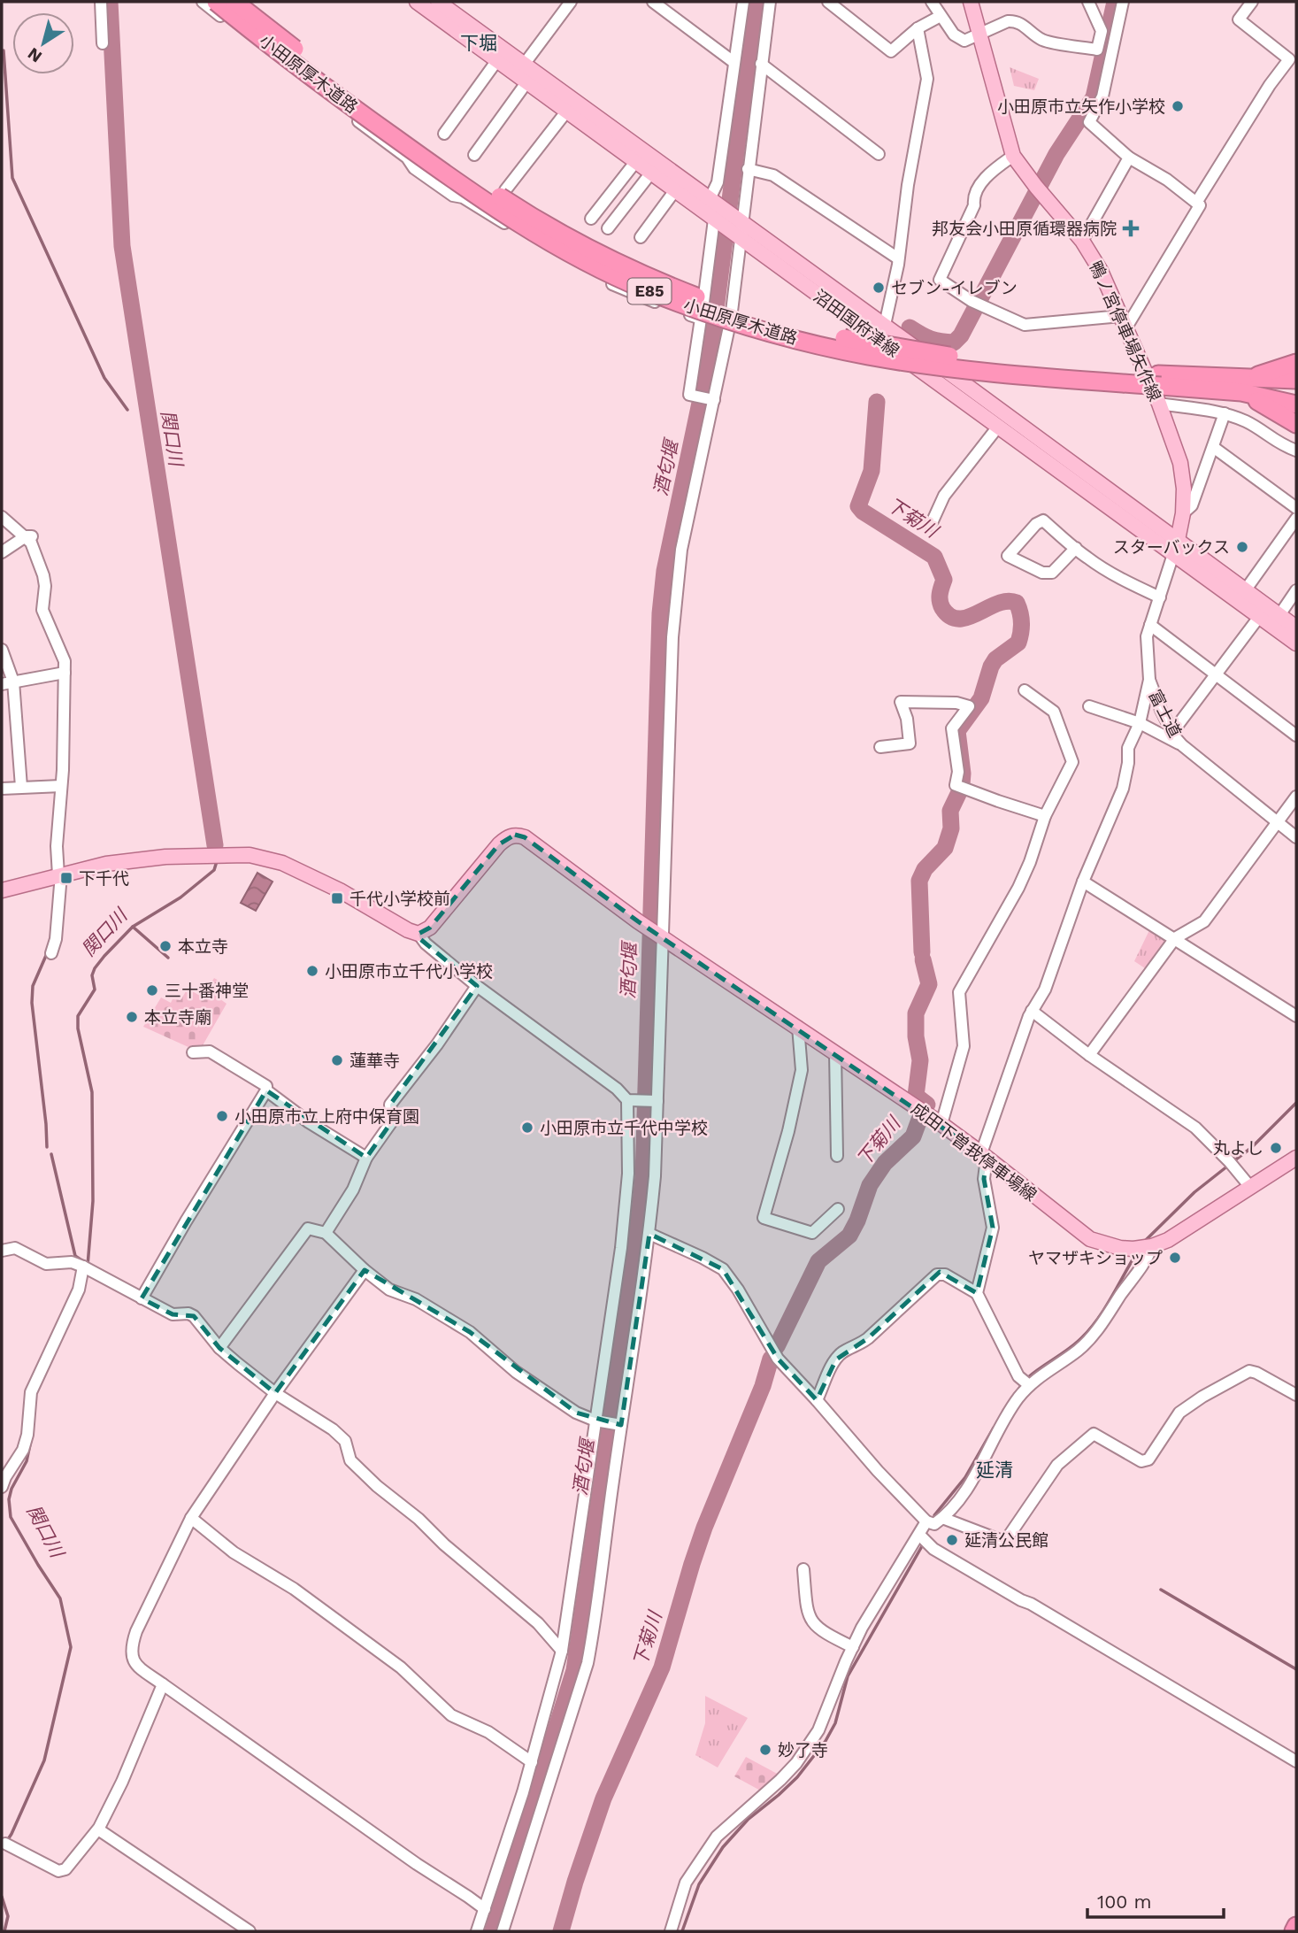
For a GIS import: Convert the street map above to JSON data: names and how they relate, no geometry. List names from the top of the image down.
{
  "streets": {
    "highway": ["小田原厚木道路", "E85"],
    "main road": ["沼田国府津線", "鴨ノ宮停車場矢作線", "成田下曽我停車場線"],
    "street": ["富士道"]
  },
  "crossings": [
    ["沼田国府津線", "鴨ノ宮停車場矢作線"],
    ["沼田国府津線", "富士道"],
    ["鴨ノ宮停車場矢作線", "富士道"]
  ],
  "districts": ["下堀", "延清"],
  "water": ["関口川", "酒匂堰", "下菊川"],
  "places": {
    "other": [
      "小田原市立矢作小学校",
      "セブン-イレブン",
      "スターバックス",
      "本立寺",
      "小田原市立千代小学校",
      "三十番神堂",
      "本立寺廟",
      "蓮華寺",
      "小田原市立上府中保育園",
      "小田原市立千代中学校",
      "丸よし",
      "ヤマザキショップ",
      "延清公民館",
      "妙了寺"
    ],
    "health": ["邦友会小田原循環器病院"],
    "transit": ["下千代", "千代小学校前"]
  },
  "scale_bar": "100 m",
  "north": "bottom left"
}
